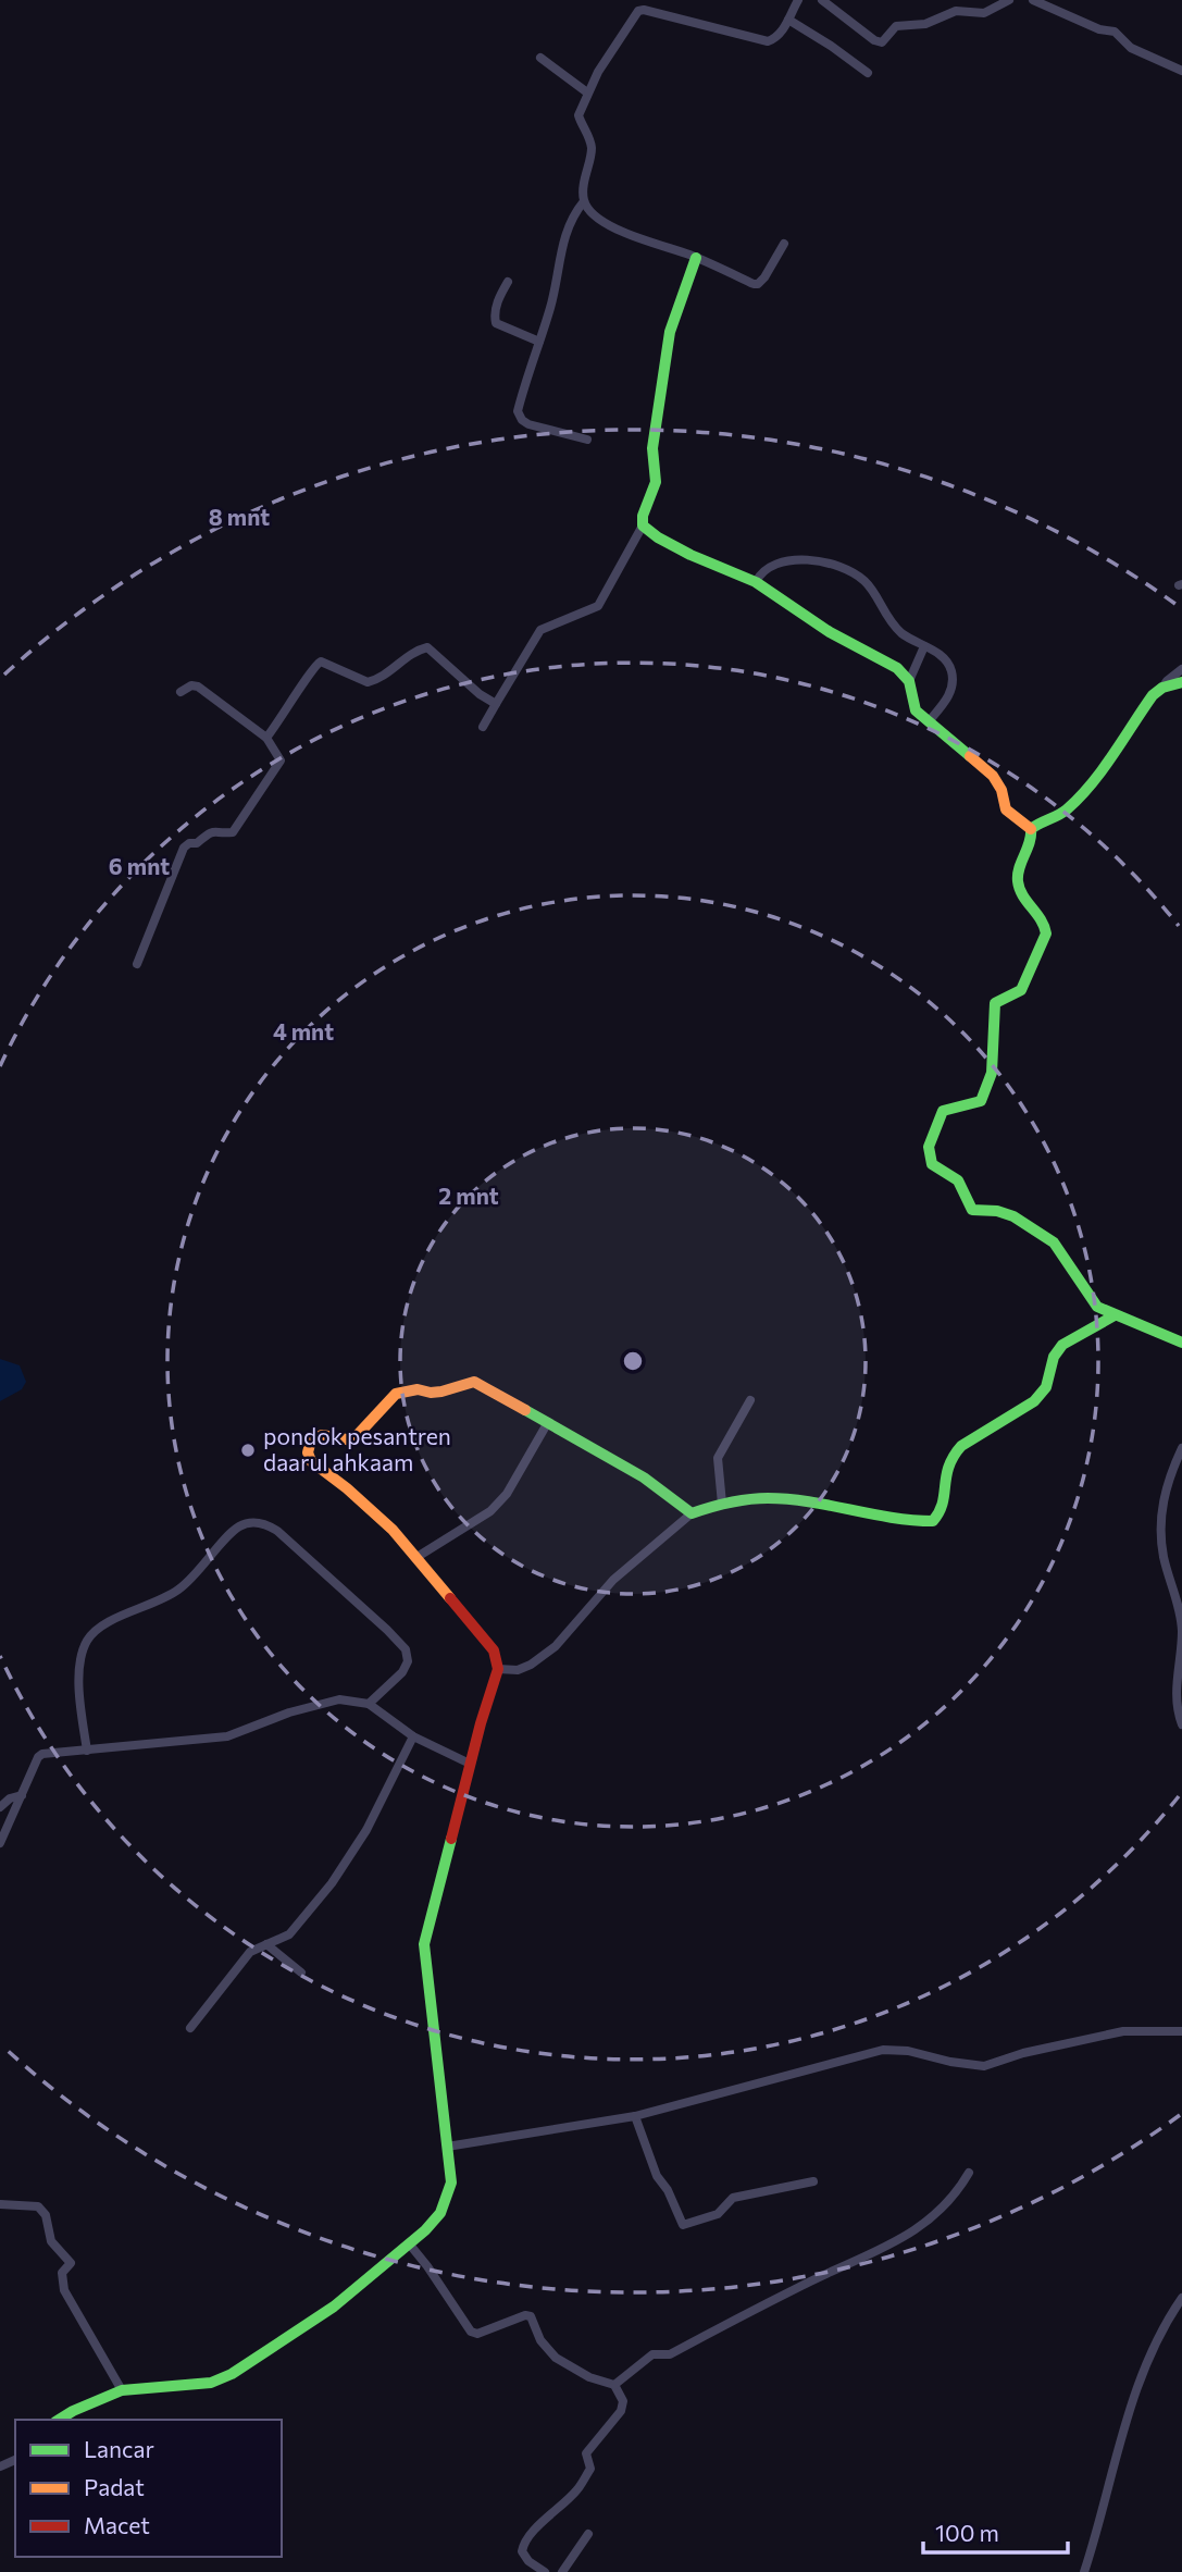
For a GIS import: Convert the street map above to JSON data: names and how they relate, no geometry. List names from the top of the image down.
{
  "places": ["pondok pesantren daarul ahkaam"],
  "legend": ["Lancar", "Padat", "Macet"],
  "scale_bar": "100 m",
  "rings": [
    "8 mnt",
    "6 mnt",
    "4 mnt",
    "2 mnt"
  ]
}
